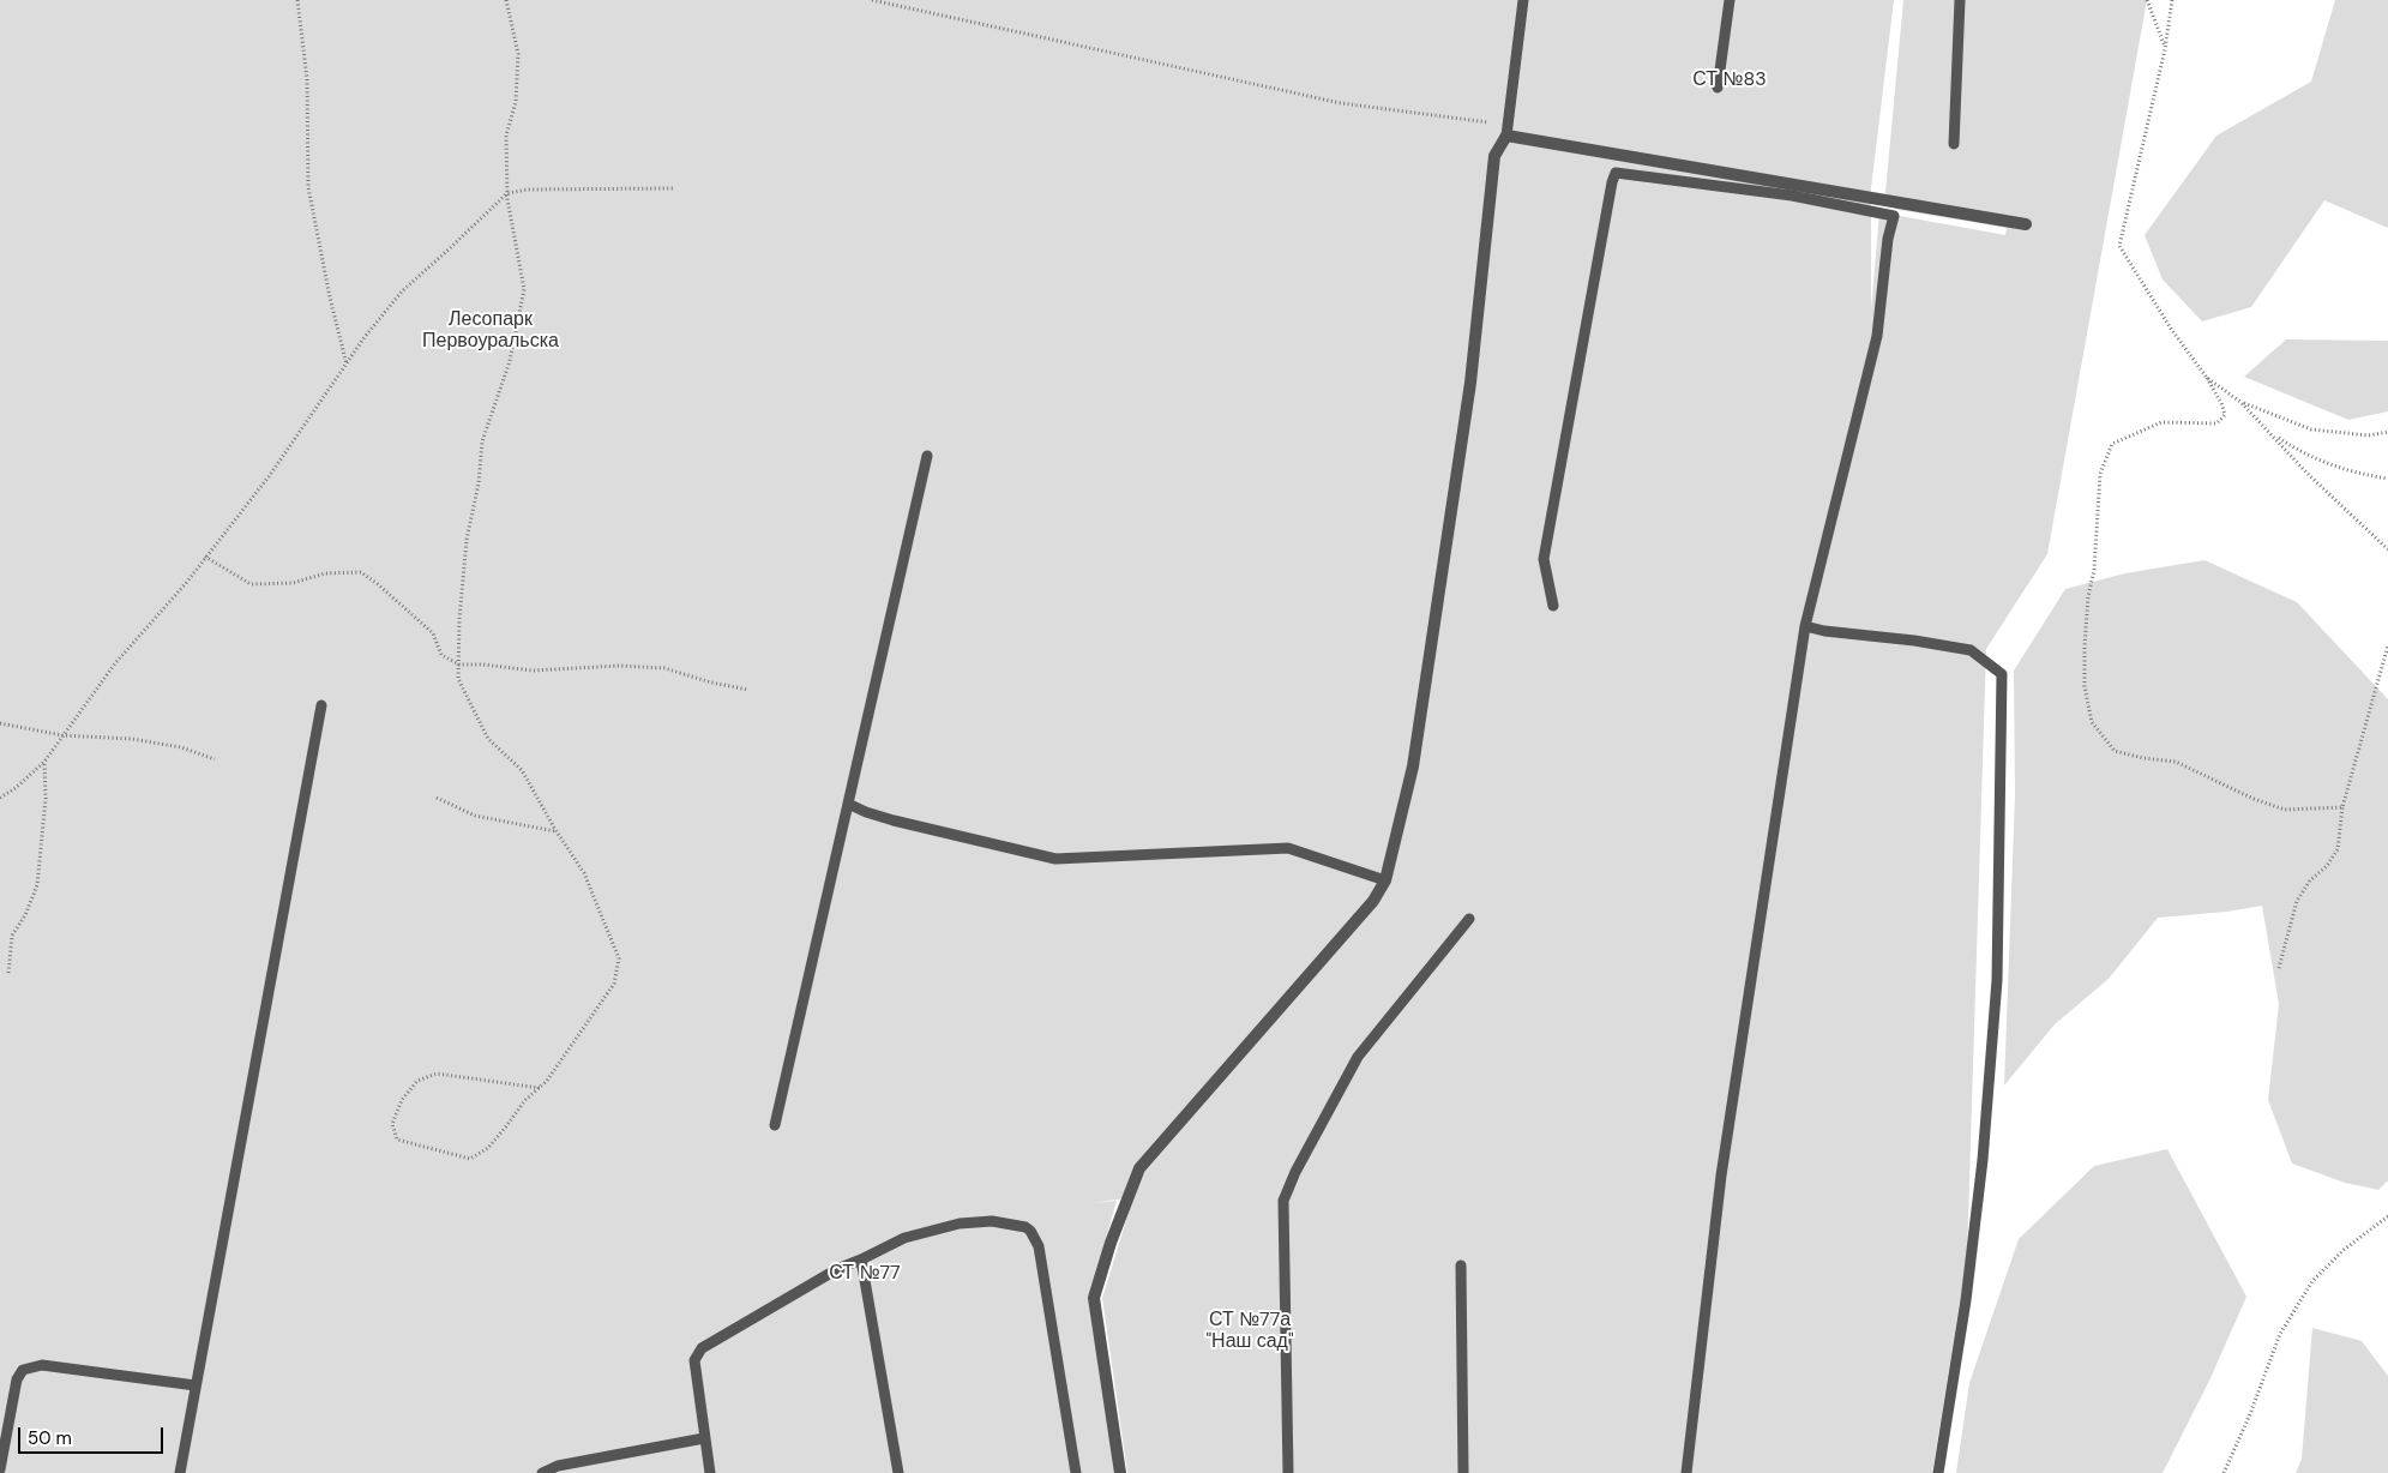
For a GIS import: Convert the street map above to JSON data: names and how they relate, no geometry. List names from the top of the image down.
{
  "parks": [
    "СТ №83",
    "Лесопарк Первоуральска",
    "СТ №77",
    "СТ №77а \"Наш сад\""
  ],
  "scale_bar": "50 m"
}
